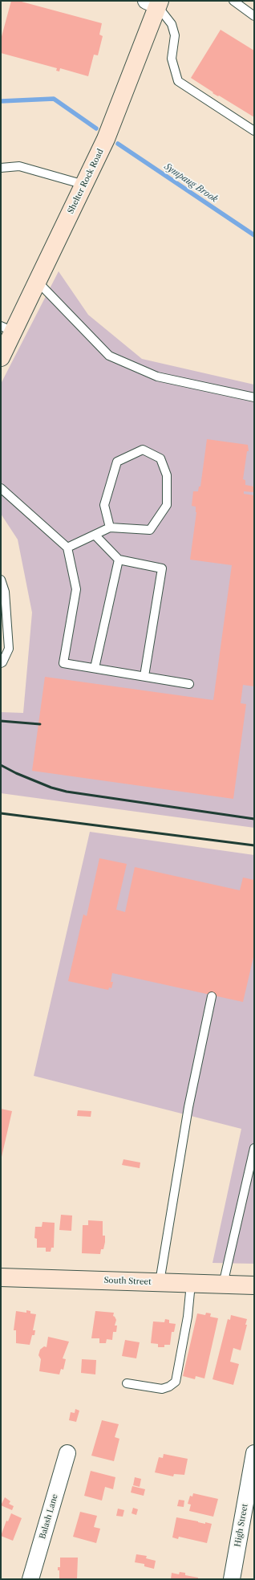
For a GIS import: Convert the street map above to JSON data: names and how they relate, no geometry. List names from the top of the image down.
{
  "streets": {
    "street": [
      "Shelter Rock Road",
      "South Street",
      "Balash Lane",
      "High Street"
    ]
  },
  "water": ["Sympaug Brook"]
}
